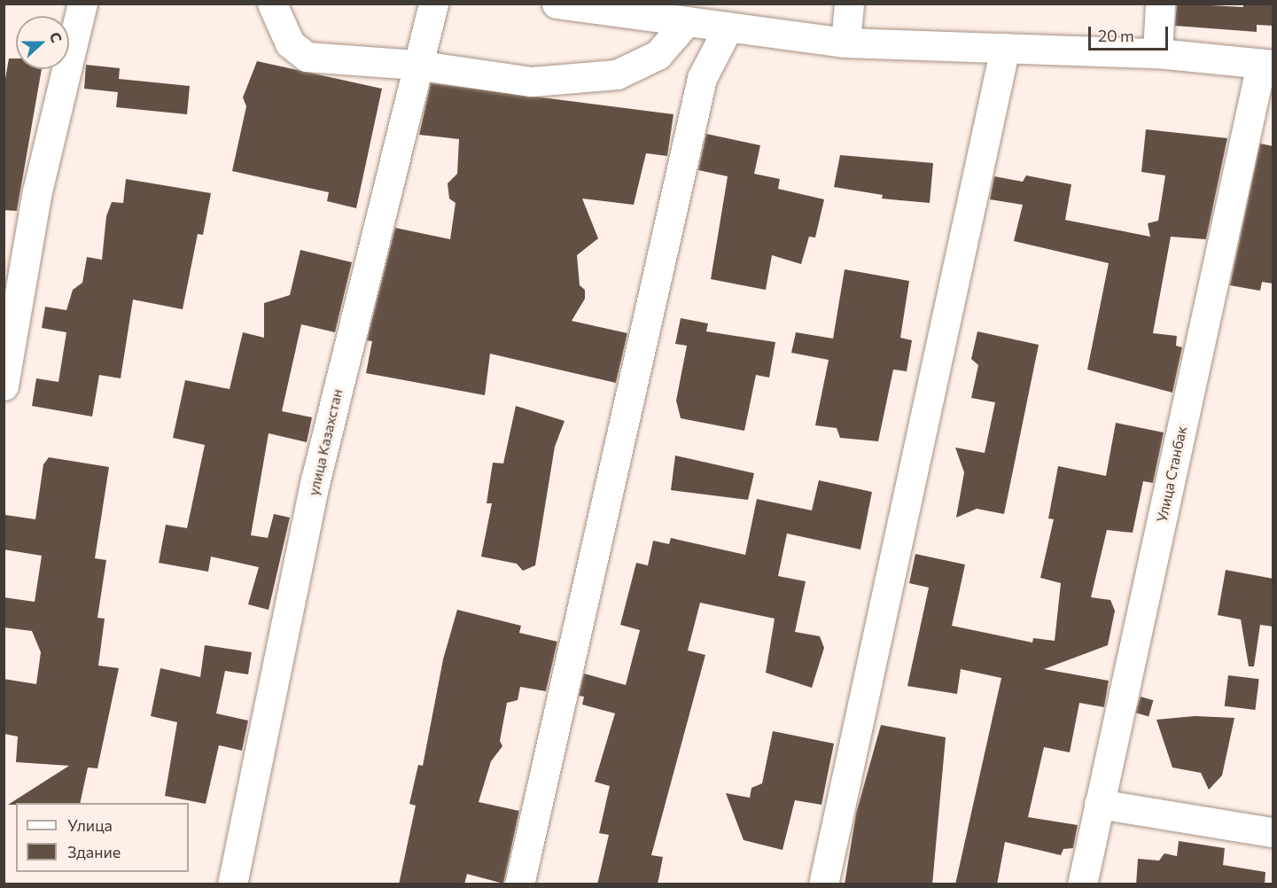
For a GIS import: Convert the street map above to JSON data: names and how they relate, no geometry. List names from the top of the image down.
{
  "streets": {
    "street": ["улица Казахстан", "Улица Станбак"]
  },
  "legend": ["Улица", "Здание"],
  "scale_bar": "20 m",
  "north": "right"
}
